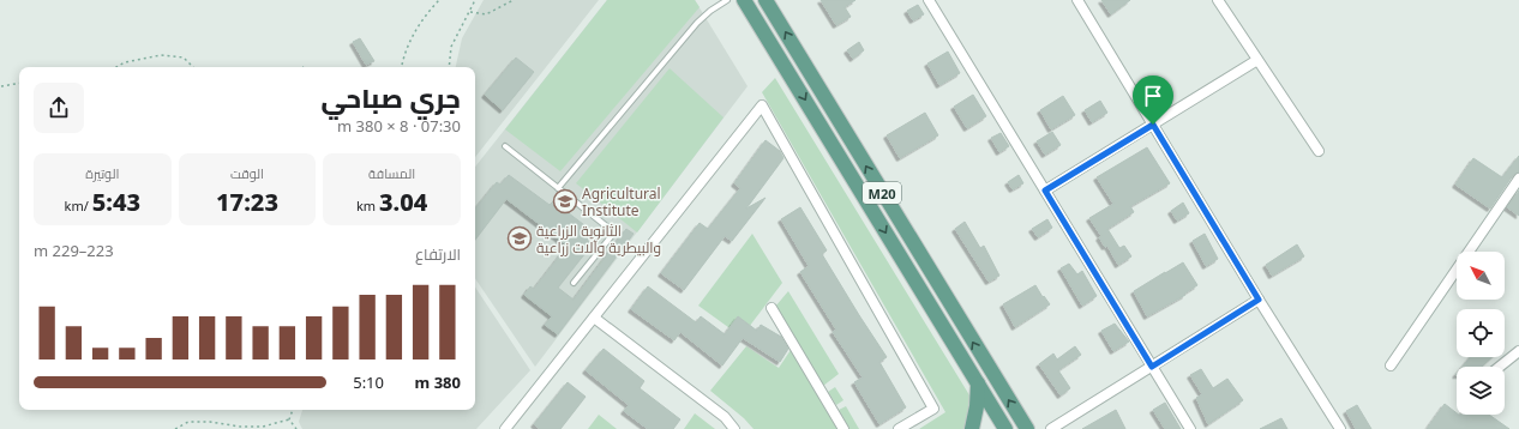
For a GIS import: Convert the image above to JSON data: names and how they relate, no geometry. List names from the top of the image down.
{
  "streets": {
    "main road": ["M20"]
  },
  "places": {
    "school or university": ["Agricultural Institute", "الثانوية الزراعية والبيطرية وآلات زراعية"]
  },
  "north": "top left",
  "page": {
    "heading": ["جري صباحي", "07:30 · 8 × 380 m"],
    "stats": [
      ["المسافة", "3.04 km"],
      ["الوقت", "17:23"],
      ["الوتيرة", "5:43 /km"]
    ],
    "chart": ["الارتفاع", "223–229 m"],
    "list": [
      {
        "name": "380 m",
        "note": "5:10"
      }
    ]
  }
}
